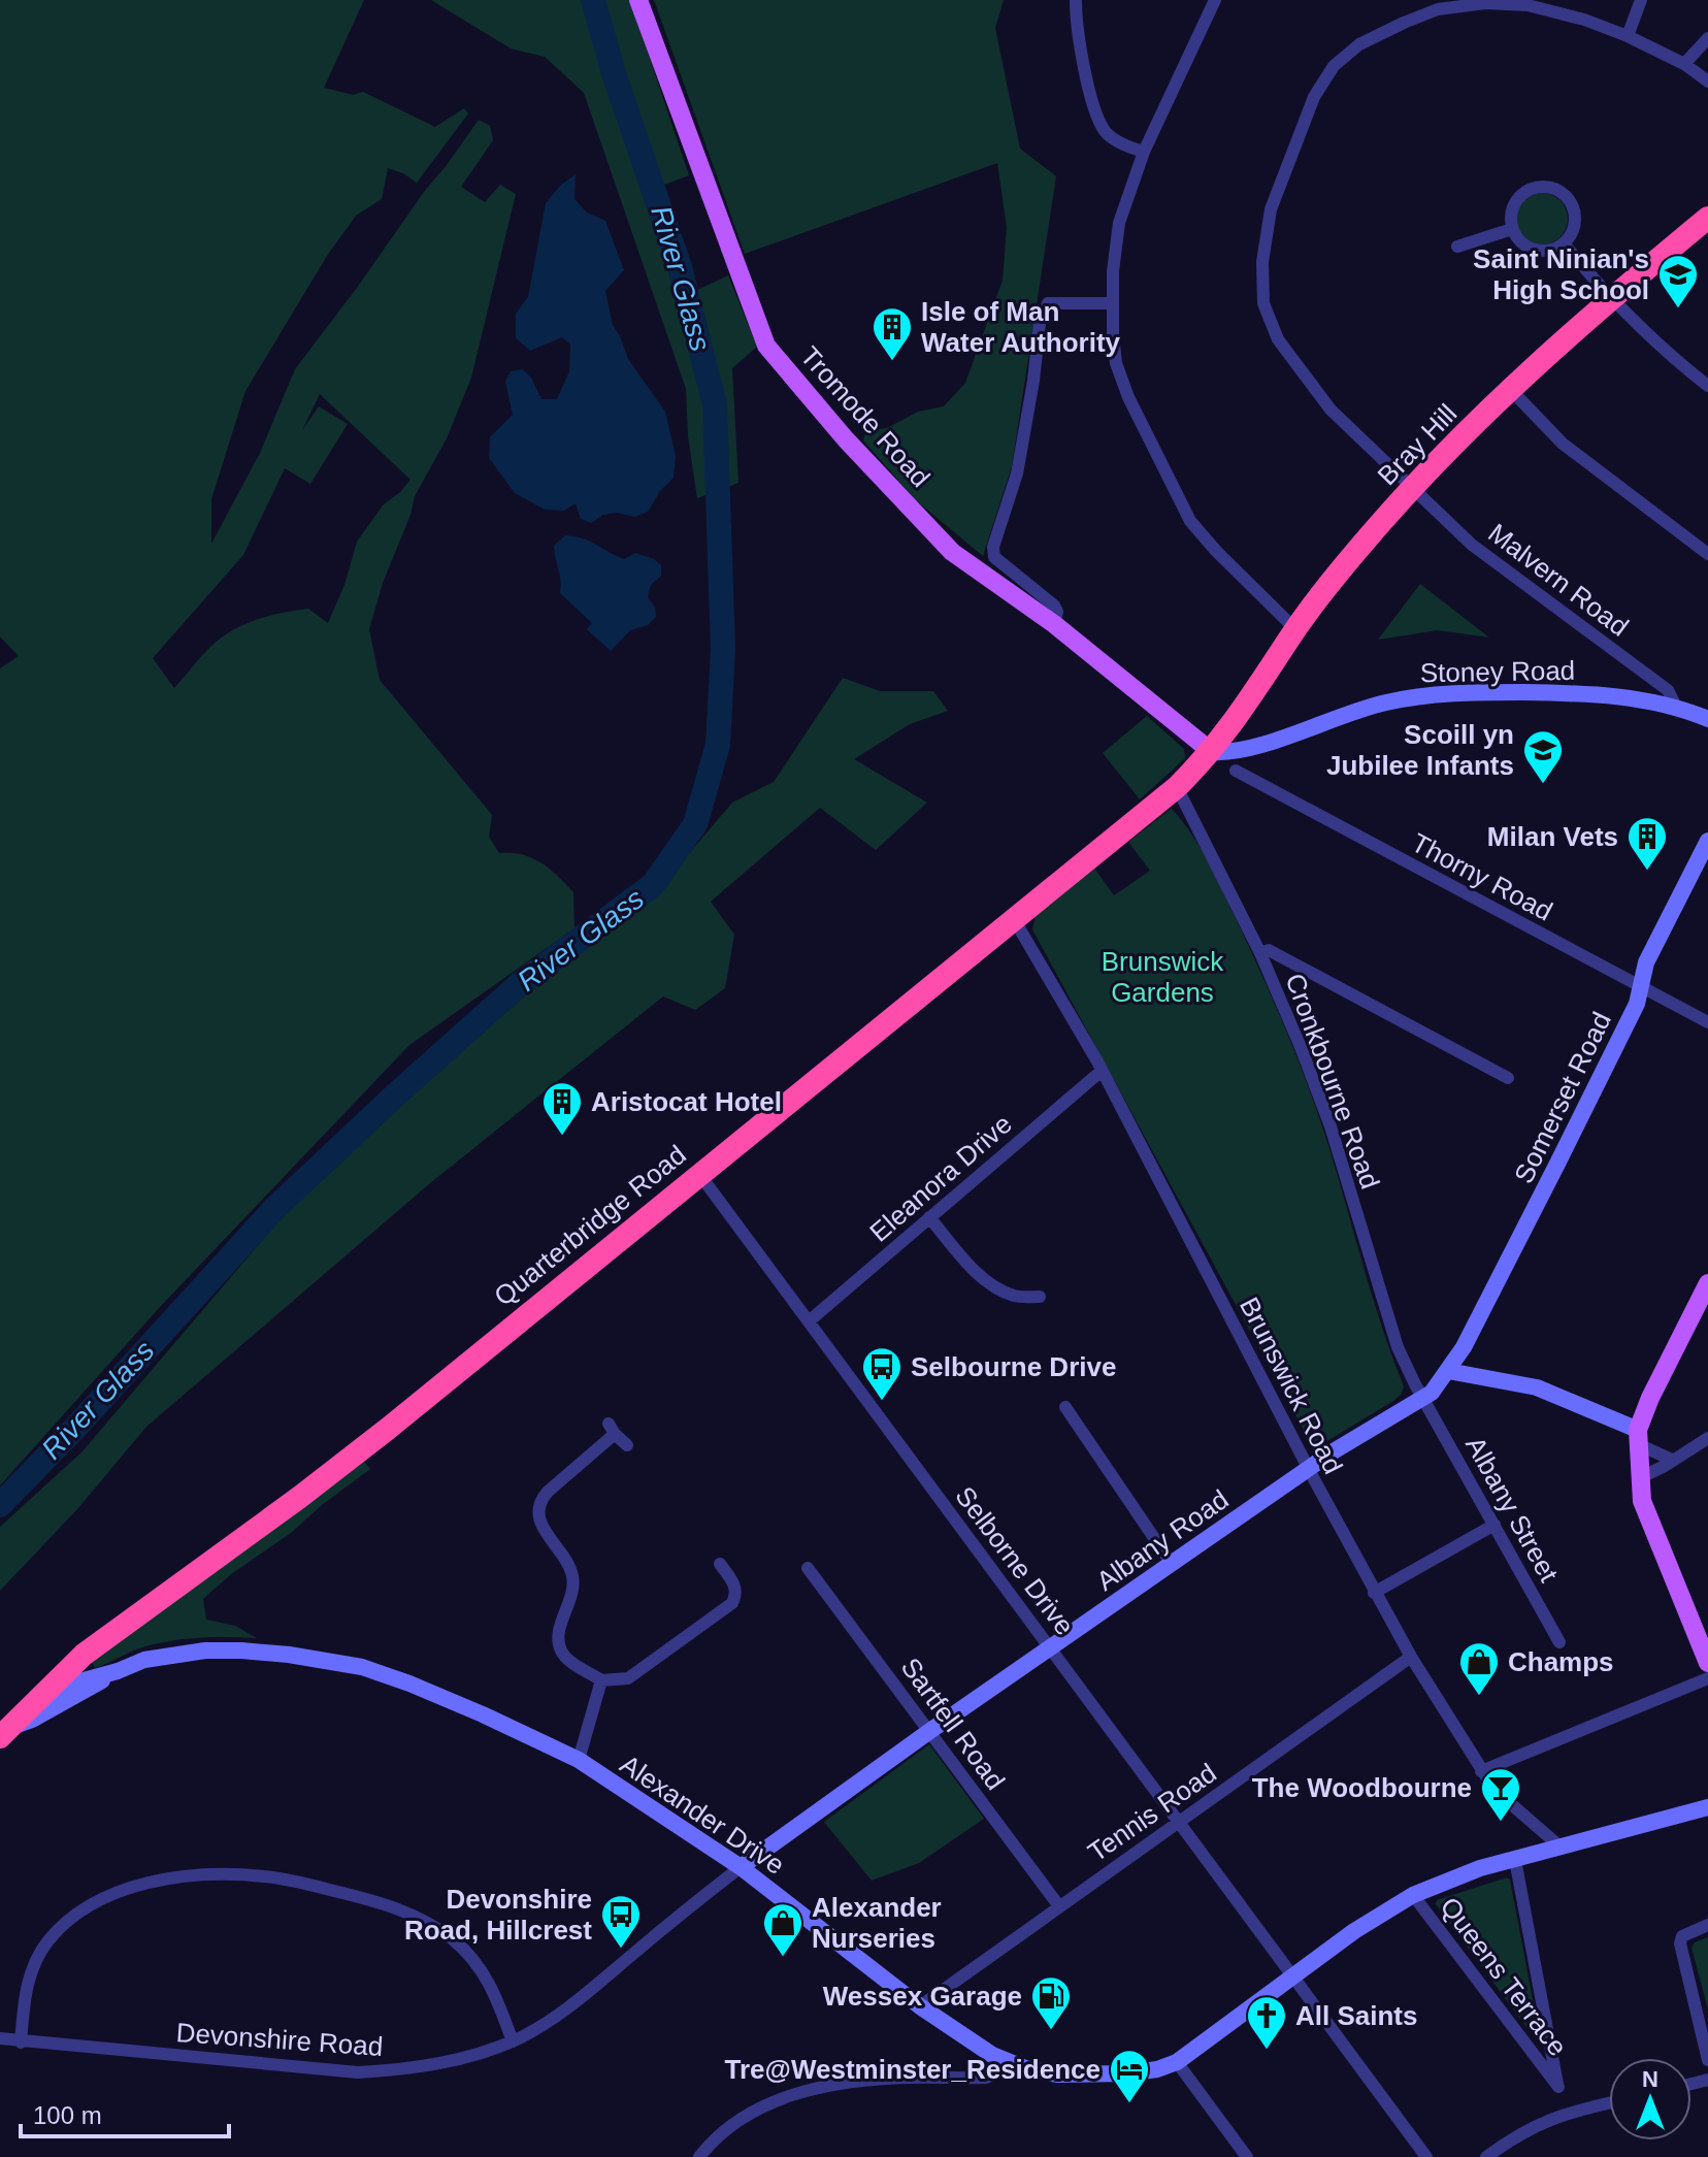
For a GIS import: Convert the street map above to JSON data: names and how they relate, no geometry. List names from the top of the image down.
{
  "streets": {
    "highway": ["Bray Hill", "Quarterbridge Road"],
    "main road": [
      "Tromode Road",
      "Stoney Road",
      "Somerset Road",
      "Albany Road",
      "Alexander Drive"
    ],
    "street": [
      "Malvern Road",
      "Thorny Road",
      "Cronkbourne Road",
      "Eleanora Drive",
      "Brunswick Road",
      "Albany Street",
      "Selborne Drive",
      "Sartfell Road",
      "Tennis Road",
      "Queens Terrace",
      "Devonshire Road"
    ]
  },
  "crossings": [
    ["Tromode Road", "Bray Hill"],
    ["Tromode Road", "Stoney Road"],
    ["Tromode Road", "Quarterbridge Road"],
    ["Bray Hill", "Malvern Road"],
    ["Bray Hill", "Stoney Road"],
    ["Bray Hill", "Quarterbridge Road"],
    ["Malvern Road", "Stoney Road"],
    ["Stoney Road", "Quarterbridge Road"],
    ["Thorny Road", "Somerset Road"],
    ["Cronkbourne Road", "Quarterbridge Road"],
    ["Cronkbourne Road", "Albany Street"],
    ["Cronkbourne Road", "Albany Road"],
    ["Somerset Road", "Albany Road"],
    ["Eleanora Drive", "Brunswick Road"],
    ["Eleanora Drive", "Selborne Drive"],
    ["Quarterbridge Road", "Brunswick Road"],
    ["Quarterbridge Road", "Selborne Drive"],
    ["Quarterbridge Road", "Alexander Drive"],
    ["Brunswick Road", "Albany Road"],
    ["Brunswick Road", "Tennis Road"],
    ["Brunswick Road", "Alexander Drive"],
    ["Albany Street", "Albany Road"],
    ["Albany Road", "Selborne Drive"],
    ["Albany Road", "Sartfell Road"],
    ["Albany Road", "Alexander Drive"],
    ["Albany Road", "Devonshire Road"],
    ["Selborne Drive", "Tennis Road"],
    ["Selborne Drive", "Alexander Drive"],
    ["Sartfell Road", "Tennis Road"],
    ["Tennis Road", "Alexander Drive"],
    ["Alexander Drive", "Queens Terrace"],
    ["Alexander Drive", "Devonshire Road"]
  ],
  "water": ["River Glass"],
  "parks": ["Brunswick Gardens"],
  "places": {
    "school or university": ["Saint Ninian's High School", "Scoill yn Jubilee Infants"],
    "building": ["Isle of Man Water Authority", "Milan Vets", "Aristocat Hotel"],
    "bus stop": ["Selbourne Drive", "Devonshire Road, Hillcrest"],
    "shop": ["Champs", "Alexander Nurseries"],
    "bar": ["The Woodbourne"],
    "fuel station": ["Wessex Garage"],
    "church": ["All Saints"],
    "hotel": ["Tre@Westminster_Residence"]
  },
  "scale_bar": "100 m",
  "north": "top"
}
